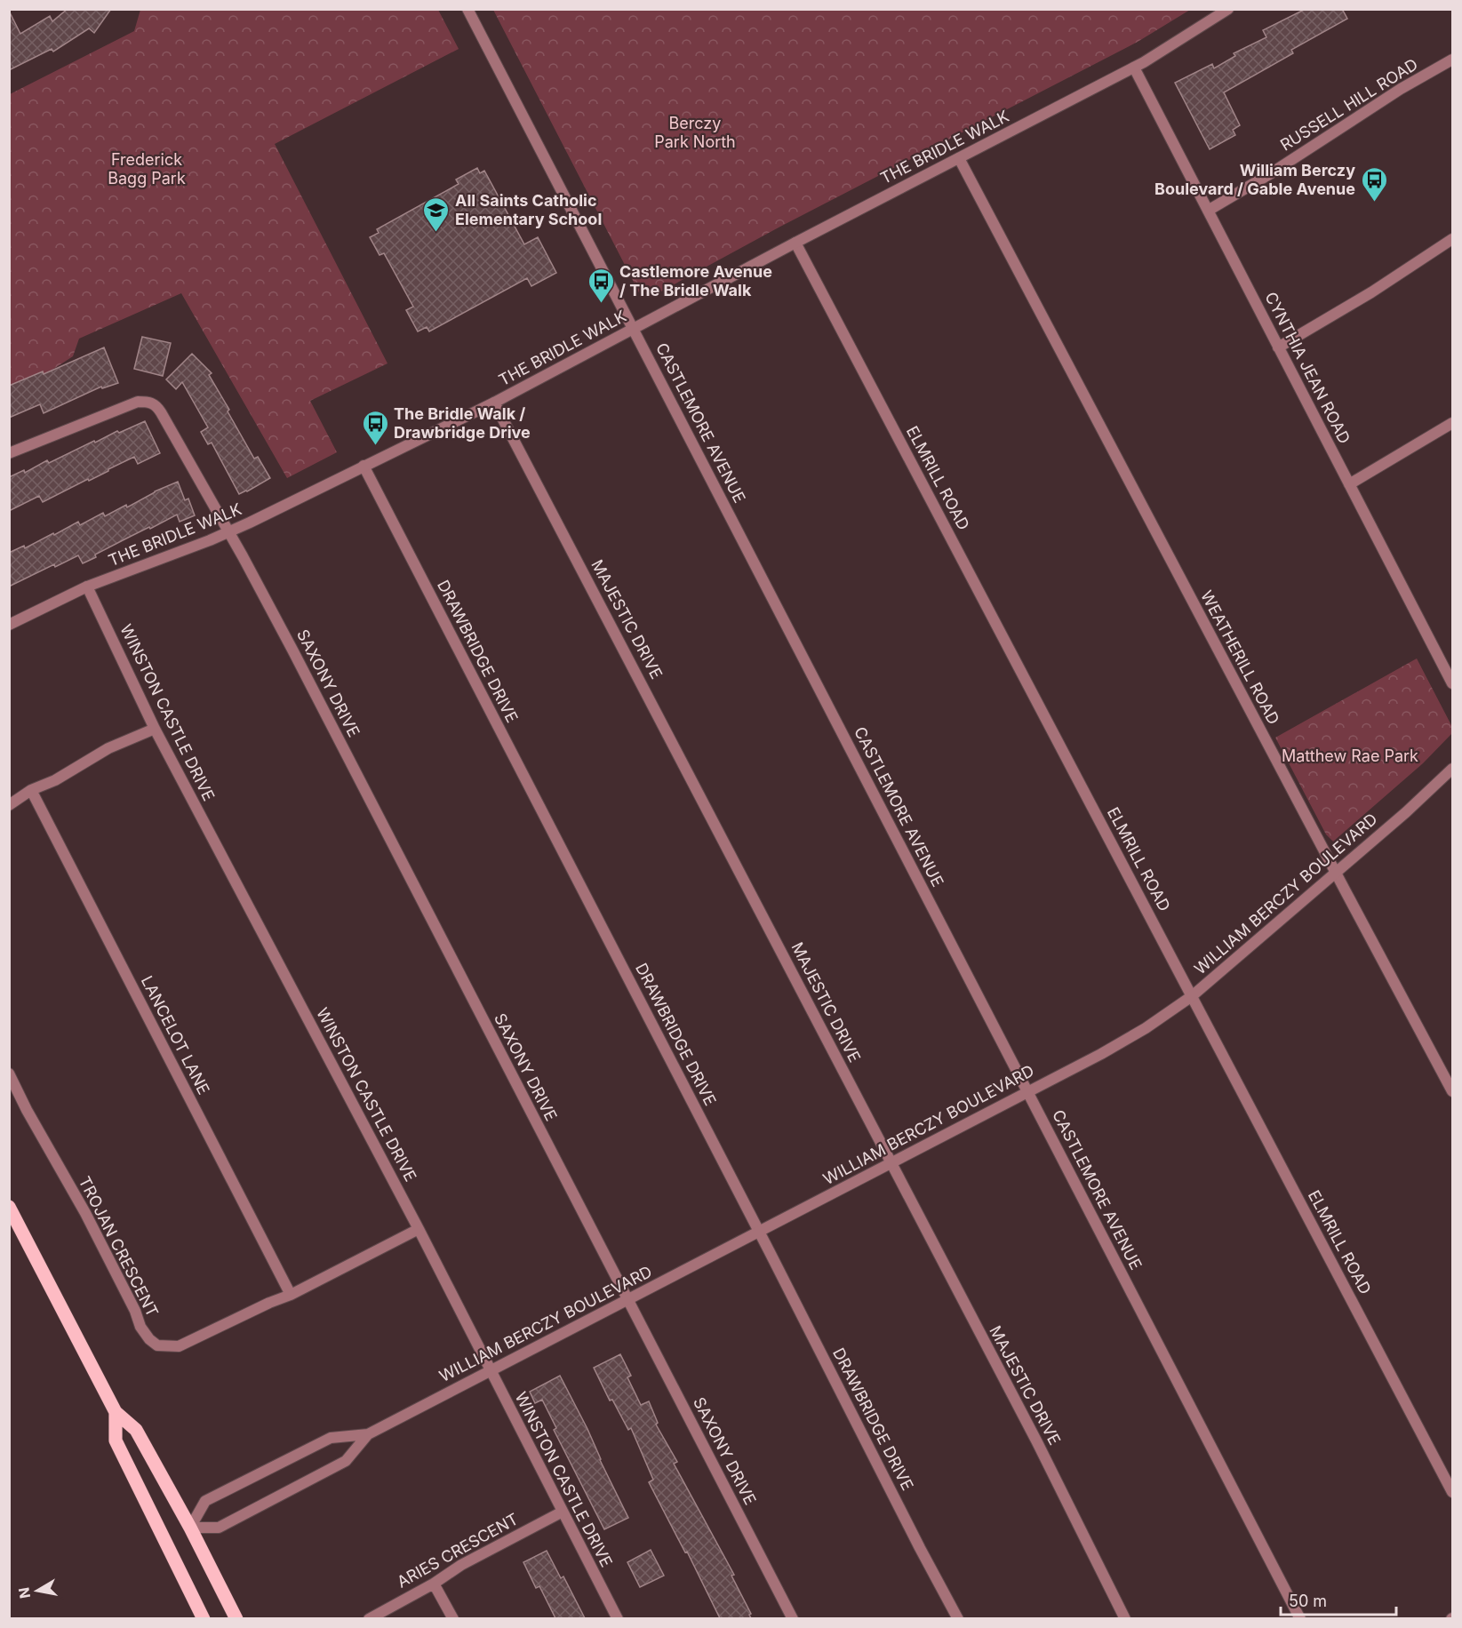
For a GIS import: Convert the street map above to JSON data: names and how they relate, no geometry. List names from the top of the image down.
{
  "streets": {
    "street": [
      "RUSSELL HILL ROAD",
      "THE BRIDLE WALK",
      "CYNTHIA JEAN ROAD",
      "CASTLEMORE AVENUE",
      "ELMRILL ROAD",
      "MAJESTIC DRIVE",
      "DRAWBRIDGE DRIVE",
      "WEATHERILL ROAD",
      "SAXONY DRIVE",
      "WINSTON CASTLE DRIVE",
      "WILLIAM BERCZY BOULEVARD",
      "LANCELOT LANE",
      "TROJAN CRESCENT",
      "ARIES CRESCENT"
    ]
  },
  "crossings": [
    ["RUSSELL HILL ROAD", "CYNTHIA JEAN ROAD"],
    ["THE BRIDLE WALK", "CYNTHIA JEAN ROAD"],
    ["THE BRIDLE WALK", "CASTLEMORE AVENUE"],
    ["THE BRIDLE WALK", "ELMRILL ROAD"],
    ["THE BRIDLE WALK", "MAJESTIC DRIVE"],
    ["THE BRIDLE WALK", "DRAWBRIDGE DRIVE"],
    ["THE BRIDLE WALK", "WEATHERILL ROAD"],
    ["THE BRIDLE WALK", "SAXONY DRIVE"],
    ["THE BRIDLE WALK", "WINSTON CASTLE DRIVE"],
    ["CASTLEMORE AVENUE", "WILLIAM BERCZY BOULEVARD"],
    ["ELMRILL ROAD", "WILLIAM BERCZY BOULEVARD"],
    ["MAJESTIC DRIVE", "WILLIAM BERCZY BOULEVARD"],
    ["DRAWBRIDGE DRIVE", "WILLIAM BERCZY BOULEVARD"],
    ["WEATHERILL ROAD", "WILLIAM BERCZY BOULEVARD"],
    ["SAXONY DRIVE", "WILLIAM BERCZY BOULEVARD"],
    ["WINSTON CASTLE DRIVE", "WILLIAM BERCZY BOULEVARD"],
    ["WINSTON CASTLE DRIVE", "TROJAN CRESCENT"],
    ["WINSTON CASTLE DRIVE", "ARIES CRESCENT"],
    ["LANCELOT LANE", "TROJAN CRESCENT"]
  ],
  "parks": ["Berczy Park North", "Frederick Bagg Park", "Matthew Rae Park"],
  "places": {
    "bus stop": ["William Berczy Boulevard / Gable Avenue", "Castlemore Avenue / The Bridle Walk", "The Bridle Walk / Drawbridge Drive"],
    "school or university": ["All Saints Catholic Elementary School"]
  },
  "scale_bar": "50 m",
  "north": "left"
}
